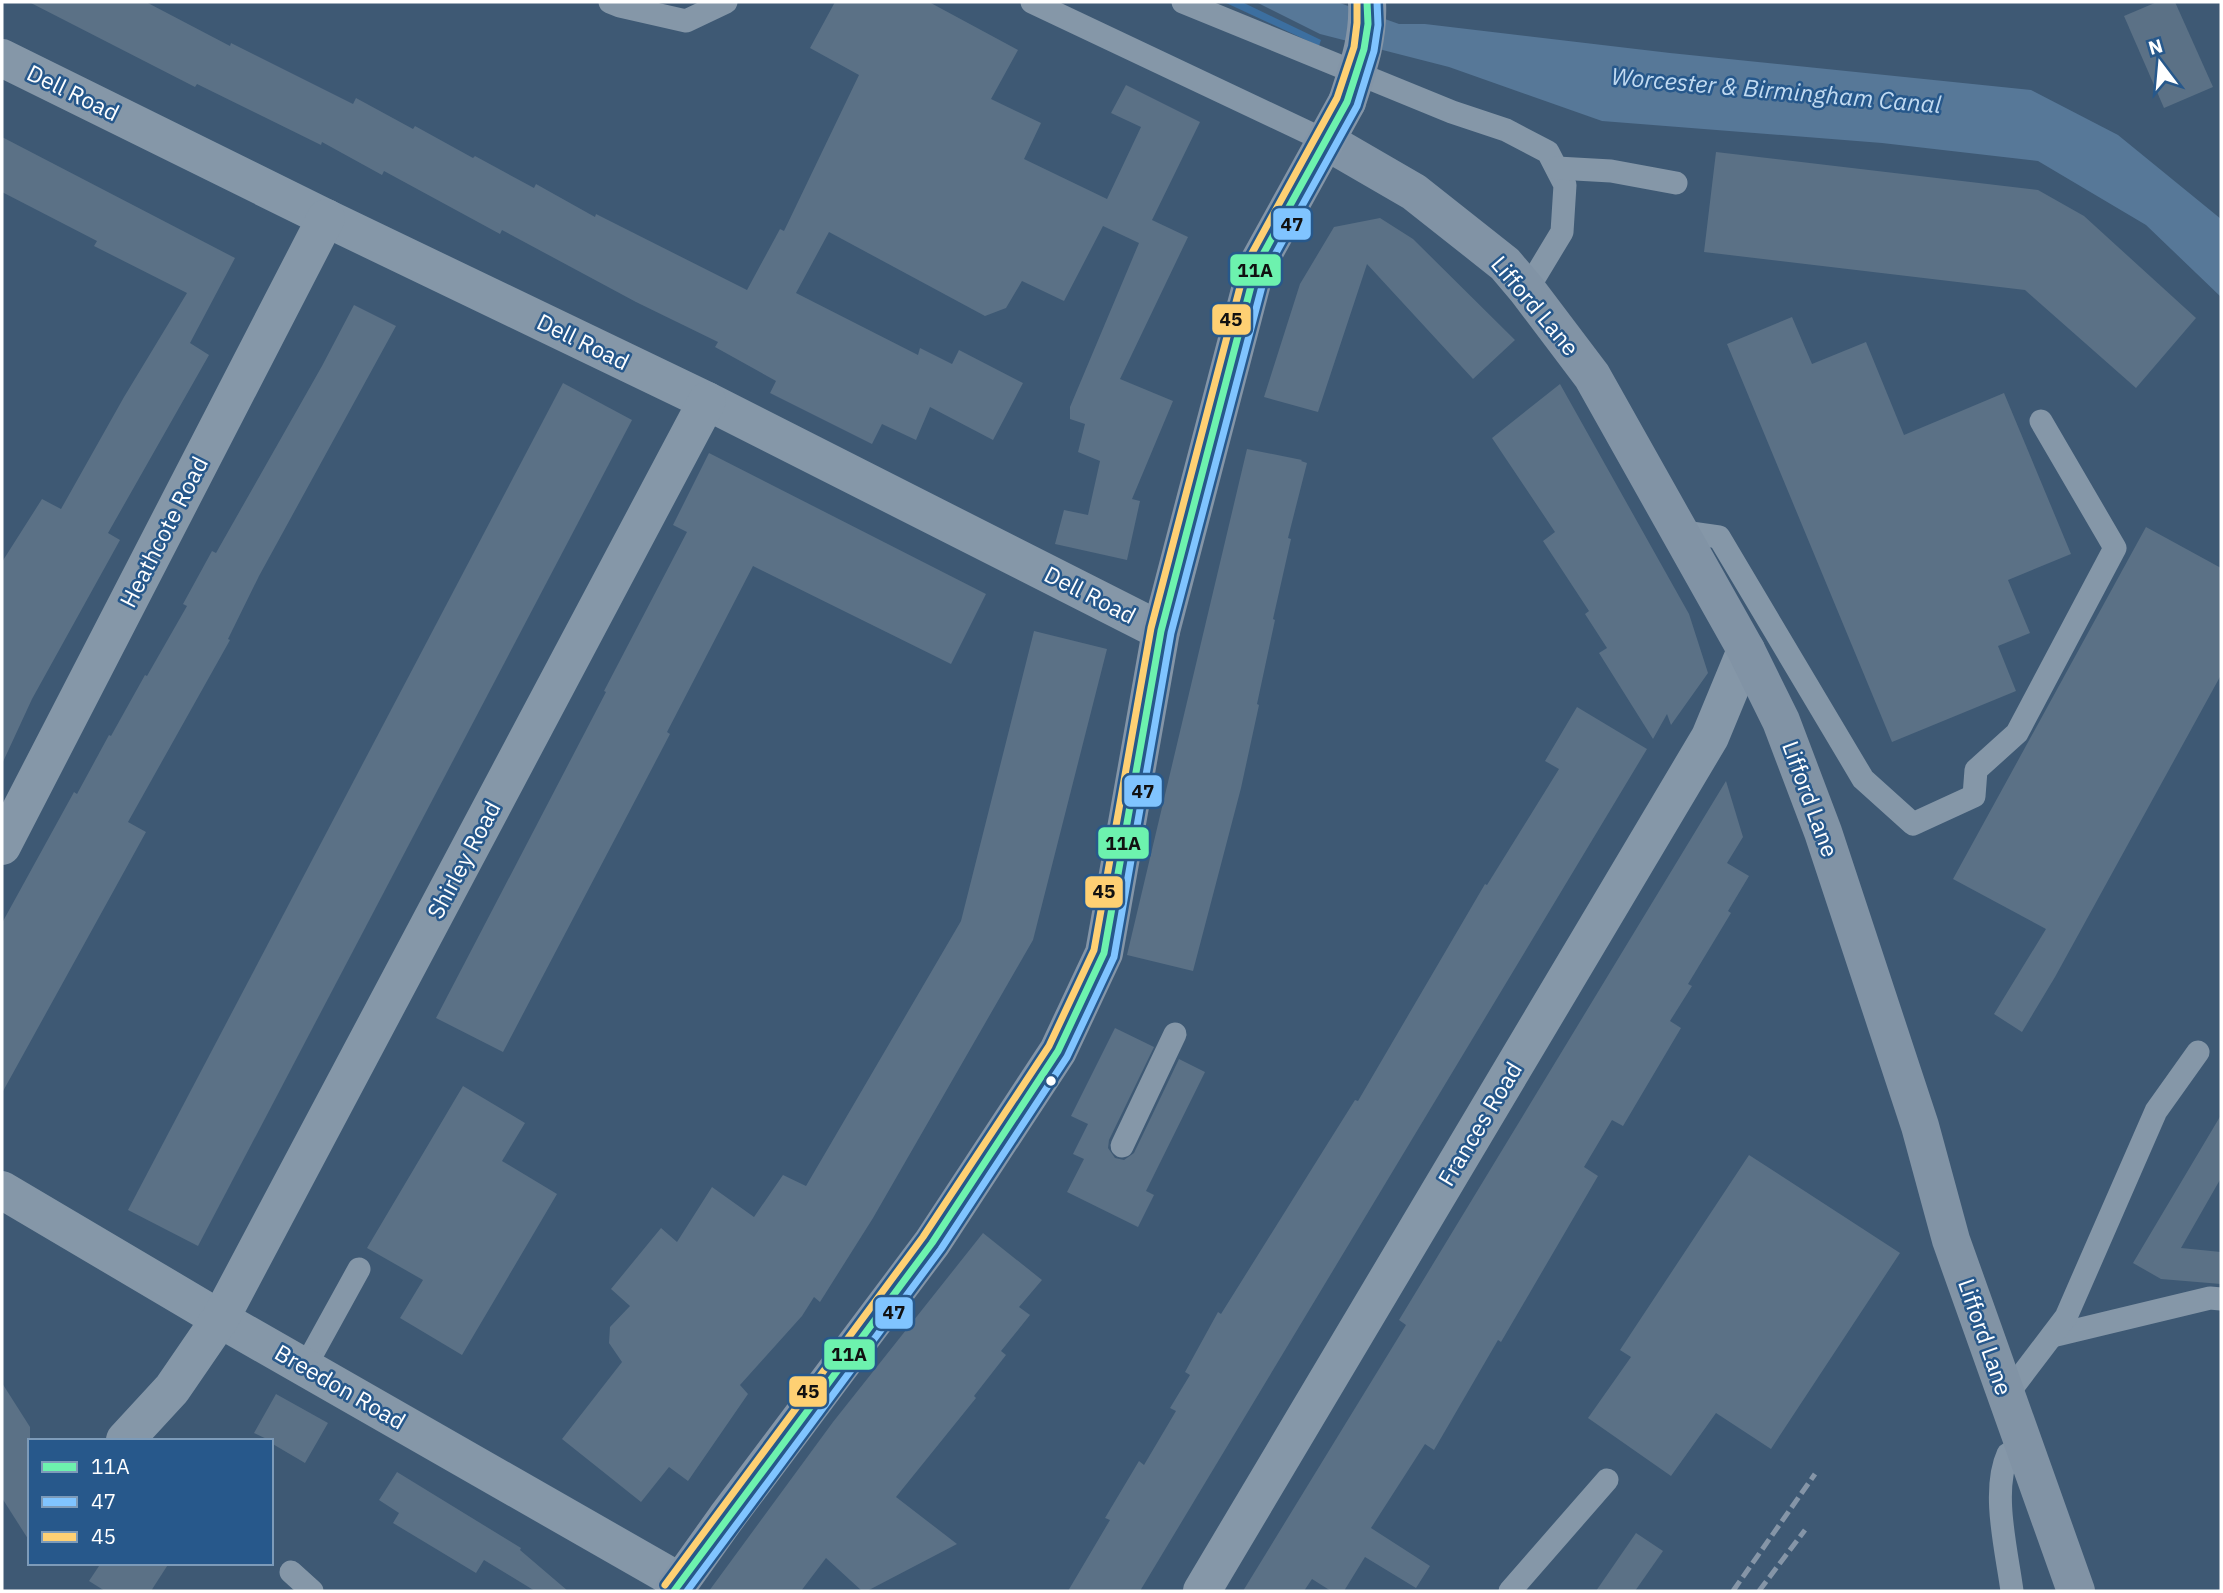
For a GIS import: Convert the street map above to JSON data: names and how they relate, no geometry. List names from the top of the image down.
{
  "streets": {
    "street": [
      "Dell Road",
      "Lifford Lane",
      "Heathcote Road",
      "Shirley Road",
      "Frances Road",
      "Breedon Road"
    ]
  },
  "crossings": [
    ["Dell Road", "Heathcote Road"],
    ["Dell Road", "Shirley Road"],
    ["Lifford Lane", "Frances Road"],
    ["Shirley Road", "Breedon Road"]
  ],
  "water": ["Worcester & Birmingham Canal"],
  "lines": ["transit line 11A", "transit line 47", "transit line 45"],
  "legend": ["11A", "47", "45"],
  "north": "top"
}
